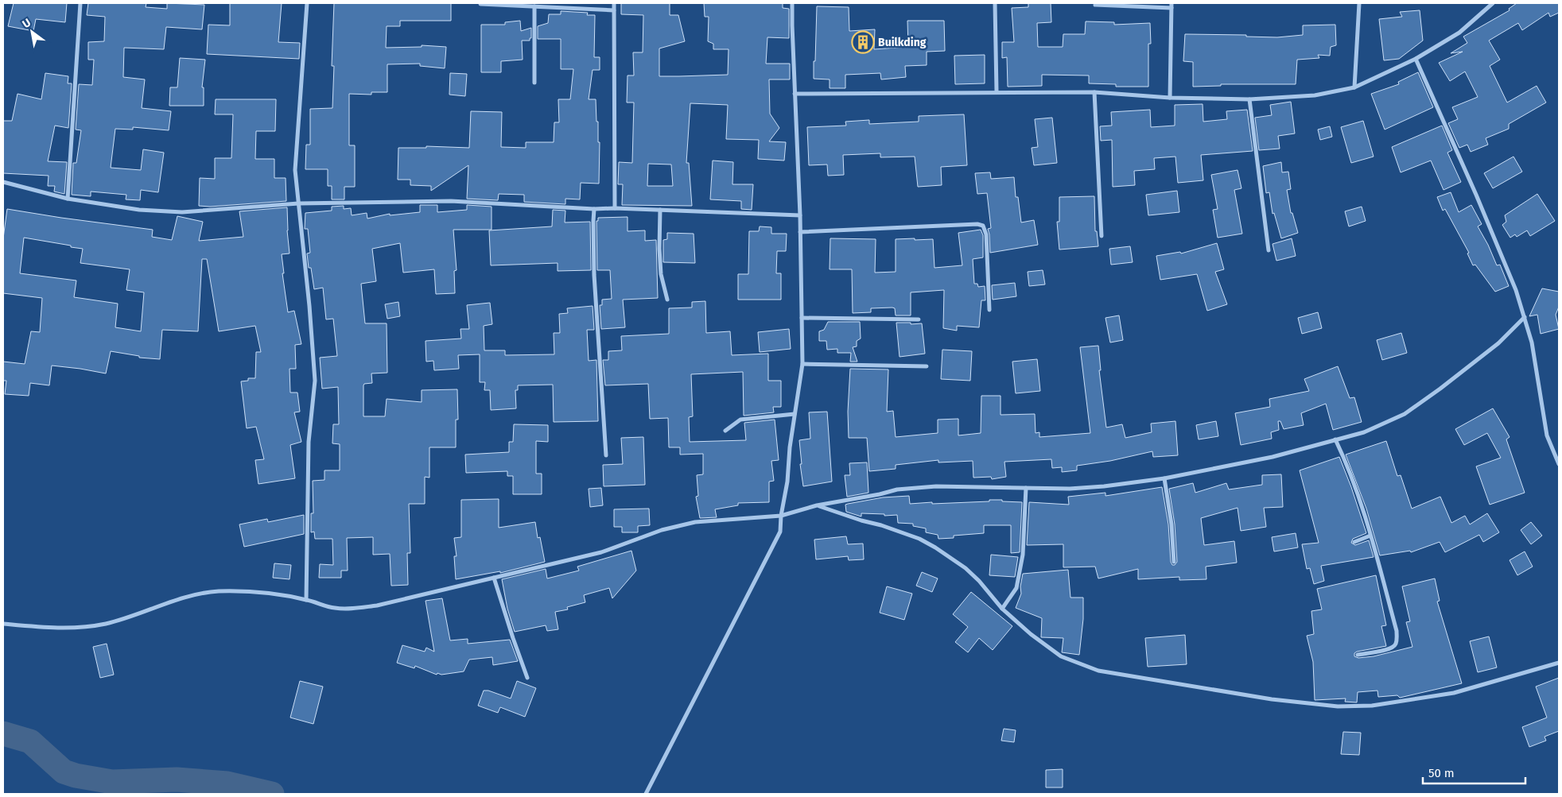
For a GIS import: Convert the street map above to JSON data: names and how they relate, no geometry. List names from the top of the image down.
{
  "places": {
    "building": ["Builkding"]
  },
  "scale_bar": "50 m",
  "north": "top left"
}
